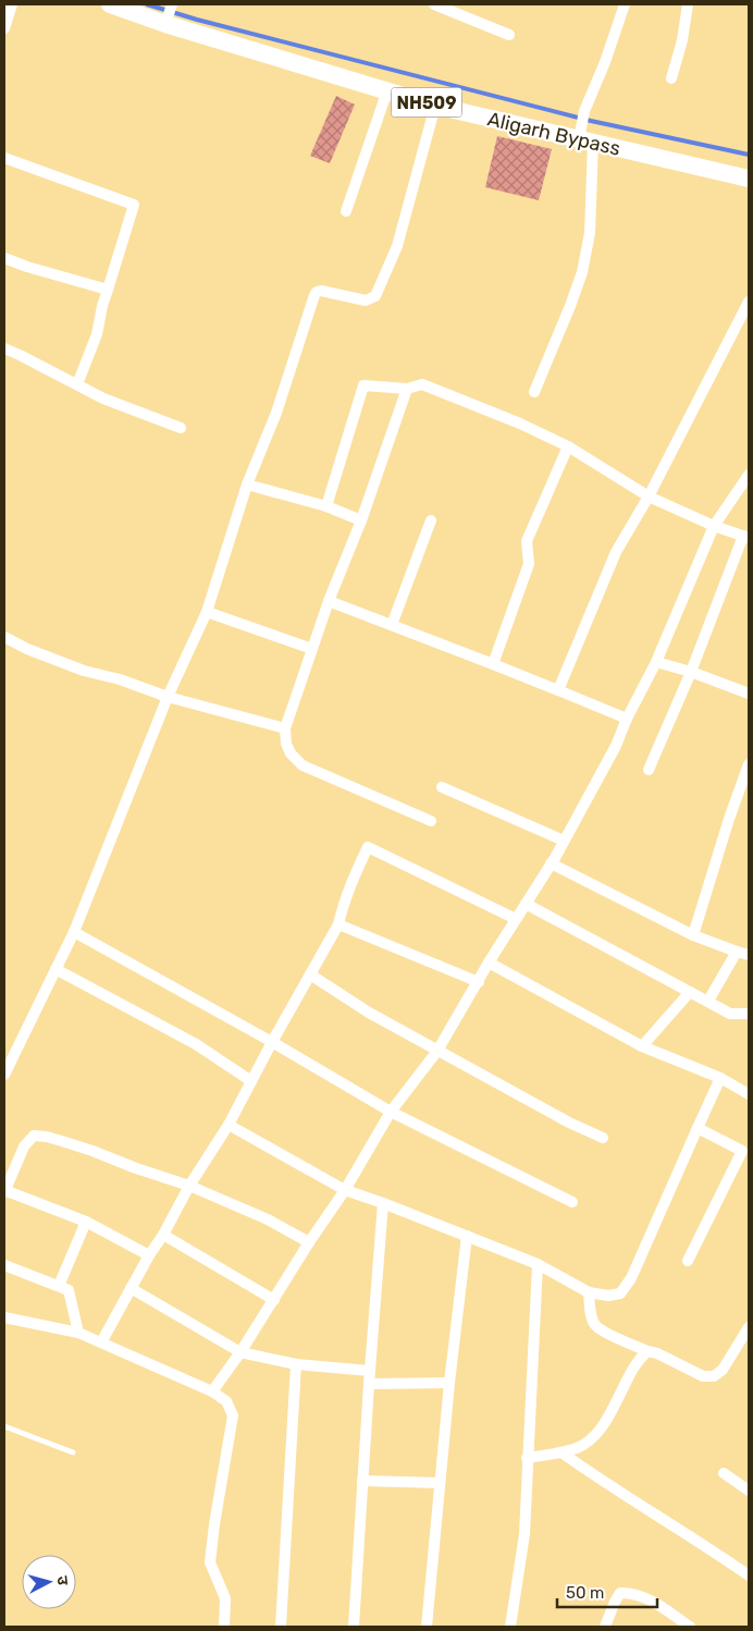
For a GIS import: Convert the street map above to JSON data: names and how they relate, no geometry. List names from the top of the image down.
{
  "streets": {
    "highway": ["NH509", "Aligarh Bypass"]
  },
  "scale_bar": "50 m",
  "north": "right"
}
